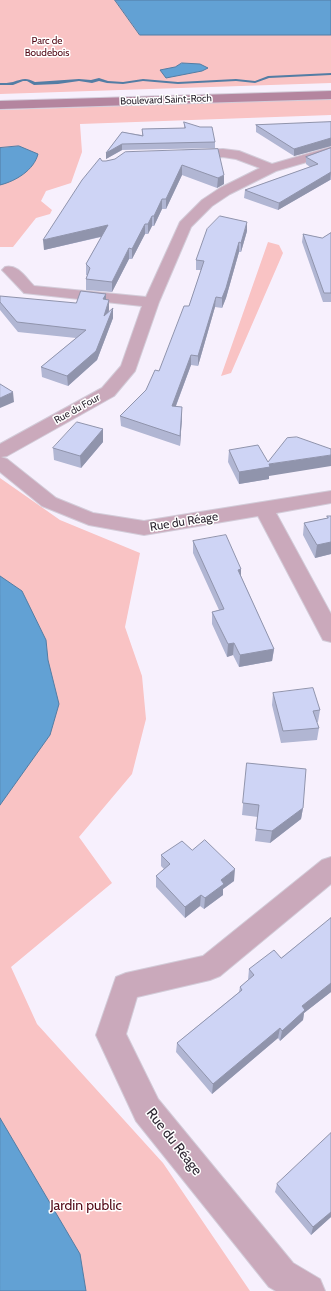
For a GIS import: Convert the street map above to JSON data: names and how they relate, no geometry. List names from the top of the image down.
{
  "streets": {
    "main road": ["Boulevard Saint-Roch"],
    "street": ["Rue du Four", "Rue du Réage"]
  },
  "parks": ["Parc de Boudebois", "Jardin public"]
}
